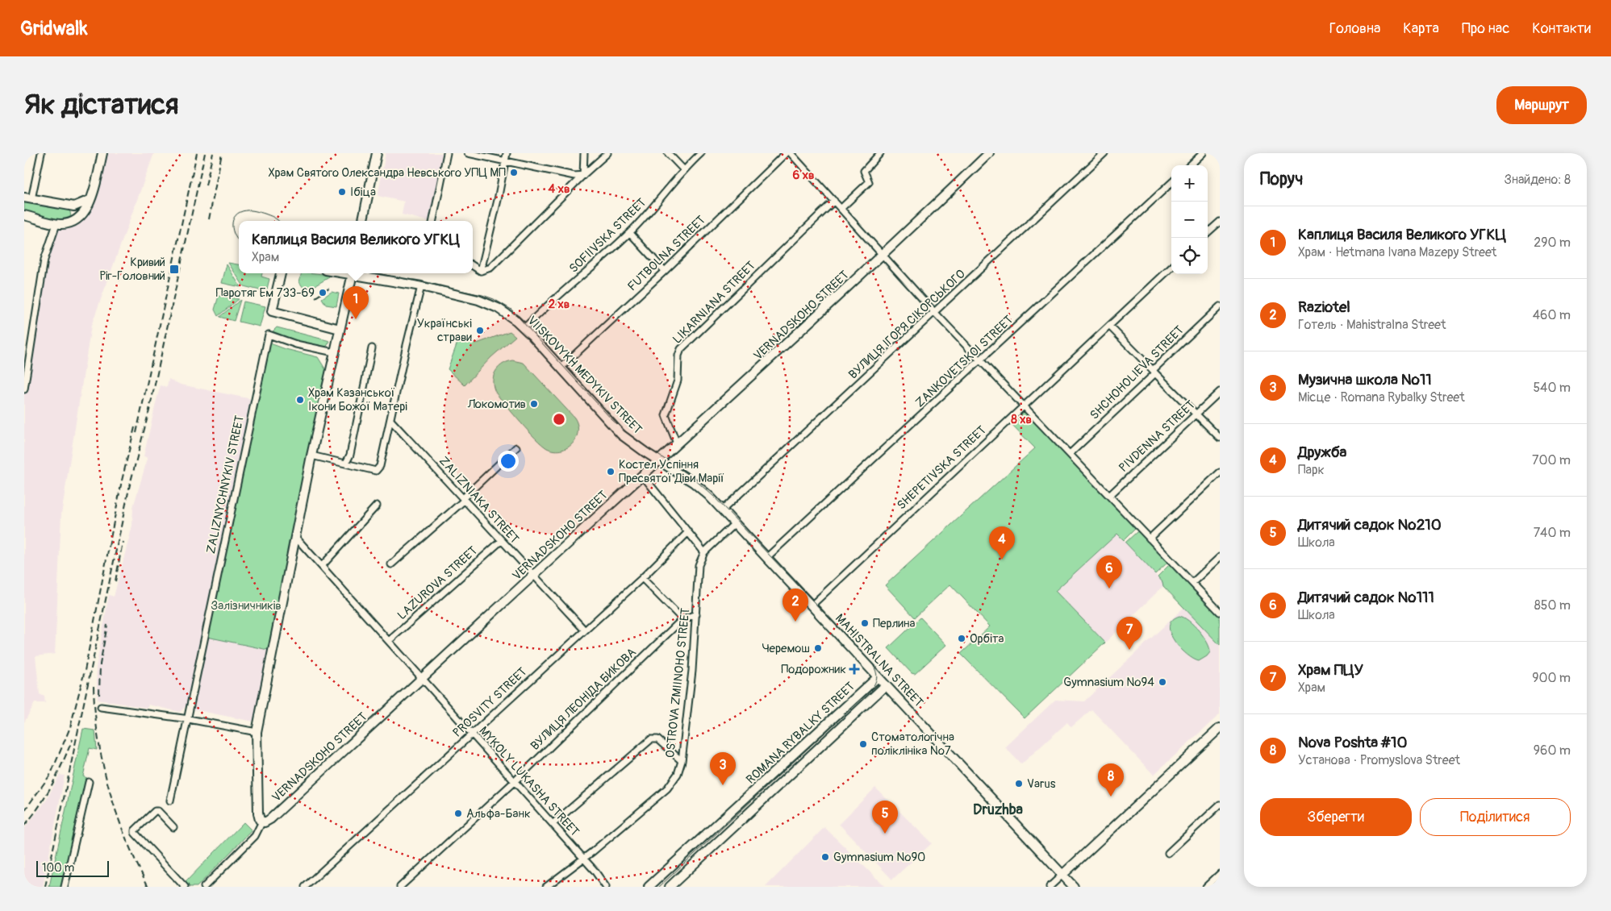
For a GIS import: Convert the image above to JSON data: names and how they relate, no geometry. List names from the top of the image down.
{
  "streets": {
    "street": [
      "SOFIIVSKA STREET",
      "FUTBOLNA STREET",
      "LIKARNIANA STREET",
      "VERNADSKOHO STREET",
      "ВУЛИЦЯ ІГОРЯ СІКОРСЬКОГО",
      "ZANKOVETSKOI STREET",
      "SHCHOHOLIEVA STREET",
      "VIISKOVYKH MEDYKIV STREET",
      "PIVDENNA STREET",
      "SHEPETIVSKA STREET",
      "ZALIZNIAKA STREET",
      "LAZUROVA STREET",
      "MAHISTRALNA STREET",
      "OSTROVA ZMIINOHO STREET",
      "ВУЛИЦЯ ЛЕОНІДА БИКОВА",
      "PROSVITY STREET",
      "ROMANA RYBALKY STREET",
      "MYKOLY LUKASHA STREET"
    ]
  },
  "crossings": [
    ["SOFIIVSKA STREET", "VIISKOVYKH MEDYKIV STREET"],
    ["FUTBOLNA STREET", "VIISKOVYKH MEDYKIV STREET"],
    ["LIKARNIANA STREET", "VERNADSKOHO STREET"],
    ["VERNADSKOHO STREET", "VIISKOVYKH MEDYKIV STREET"],
    ["VERNADSKOHO STREET", "ZALIZNIAKA STREET"],
    ["VERNADSKOHO STREET", "MAHISTRALNA STREET"],
    ["VERNADSKOHO STREET", "MYKOLY LUKASHA STREET"],
    ["ВУЛИЦЯ ІГОРЯ СІКОРСЬКОГО", "MAHISTRALNA STREET"],
    ["ZANKOVETSKOI STREET", "MAHISTRALNA STREET"],
    ["VIISKOVYKH MEDYKIV STREET", "MAHISTRALNA STREET"],
    ["SHEPETIVSKA STREET", "MAHISTRALNA STREET"],
    ["ZALIZNIAKA STREET", "LAZUROVA STREET"],
    ["ZALIZNIAKA STREET", "PROSVITY STREET"],
    ["LAZUROVA STREET", "MYKOLY LUKASHA STREET"],
    ["MAHISTRALNA STREET", "ROMANA RYBALKY STREET"],
    ["OSTROVA ZMIINOHO STREET", "ВУЛИЦЯ ЛЕОНІДА БИКОВА"],
    ["OSTROVA ZMIINOHO STREET", "MYKOLY LUKASHA STREET"],
    ["ВУЛИЦЯ ЛЕОНІДА БИКОВА", "MYKOLY LUKASHA STREET"],
    ["PROSVITY STREET", "MYKOLY LUKASHA STREET"]
  ],
  "districts": ["Druzhba"],
  "parks": ["Залізничників"],
  "places": {
    "other": [
      "Храм Святого Олександра Невського УПЦ МП",
      "Ібіца",
      "Паротяг Ем 733-69",
      "Українські страви",
      "Храм Казанської Ікони Божої Матері",
      "Локомотив",
      "Костел Успіння Пресвятої Діви Марії",
      "Перлина",
      "Орбіта",
      "Черемош",
      "Gymnasium №94",
      "Стоматологічна поліклініка №7",
      "Varus",
      "Альфа-Банк",
      "Gymnasium №90"
    ],
    "transit": ["Кривий Ріг-Головний"],
    "health": ["Подорожник"]
  },
  "scale_bar": "100 m",
  "page": {
    "header": "Gridwalk",
    "nav": [
      "Головна",
      "Карта",
      "Про нас",
      "Контакти"
    ],
    "buttons": [
      "Маршрут",
      ["Зберегти", "Поділитися"]
    ],
    "title": "Як дістатися",
    "heading": ["Поруч", "Знайдено: 8"],
    "map_buttons": ["+", "−"],
    "list": [
      {
        "mark": "1",
        "name": "Каплиця Василя Великого УГКЦ",
        "note": "Храм · Hetmana Ivana Mazepy Street",
        "value": "290 m"
      },
      {
        "mark": "2",
        "name": "Raziotel",
        "note": "Готель · Mahistralna Street",
        "value": "460 m"
      },
      {
        "mark": "3",
        "name": "Музична школа №11",
        "note": "Місце · Romana Rybalky Street",
        "value": "540 m"
      },
      {
        "mark": "4",
        "name": "Дружба",
        "note": "Парк",
        "value": "700 m"
      },
      {
        "mark": "5",
        "name": "Дитячий садок №210",
        "note": "Школа",
        "value": "740 m"
      },
      {
        "mark": "6",
        "name": "Дитячий садок №111",
        "note": "Школа",
        "value": "850 m"
      },
      {
        "mark": "7",
        "name": "Храм ПЦУ",
        "note": "Храм",
        "value": "900 m"
      },
      {
        "mark": "8",
        "name": "Nova Poshta #10",
        "note": "Установа · Promyslova Street",
        "value": "960 m"
      }
    ],
    "popup": ["Каплиця Василя Великого УГКЦ", "Храм"],
    "pins": [
      "1",
      "4",
      "6",
      "2",
      "7",
      "3",
      "8",
      "5"
    ],
    "scale": "100 m"
  },
  "rings": [
    "6 хв",
    "4 хв",
    "2 хв",
    "8 хв"
  ]
}
